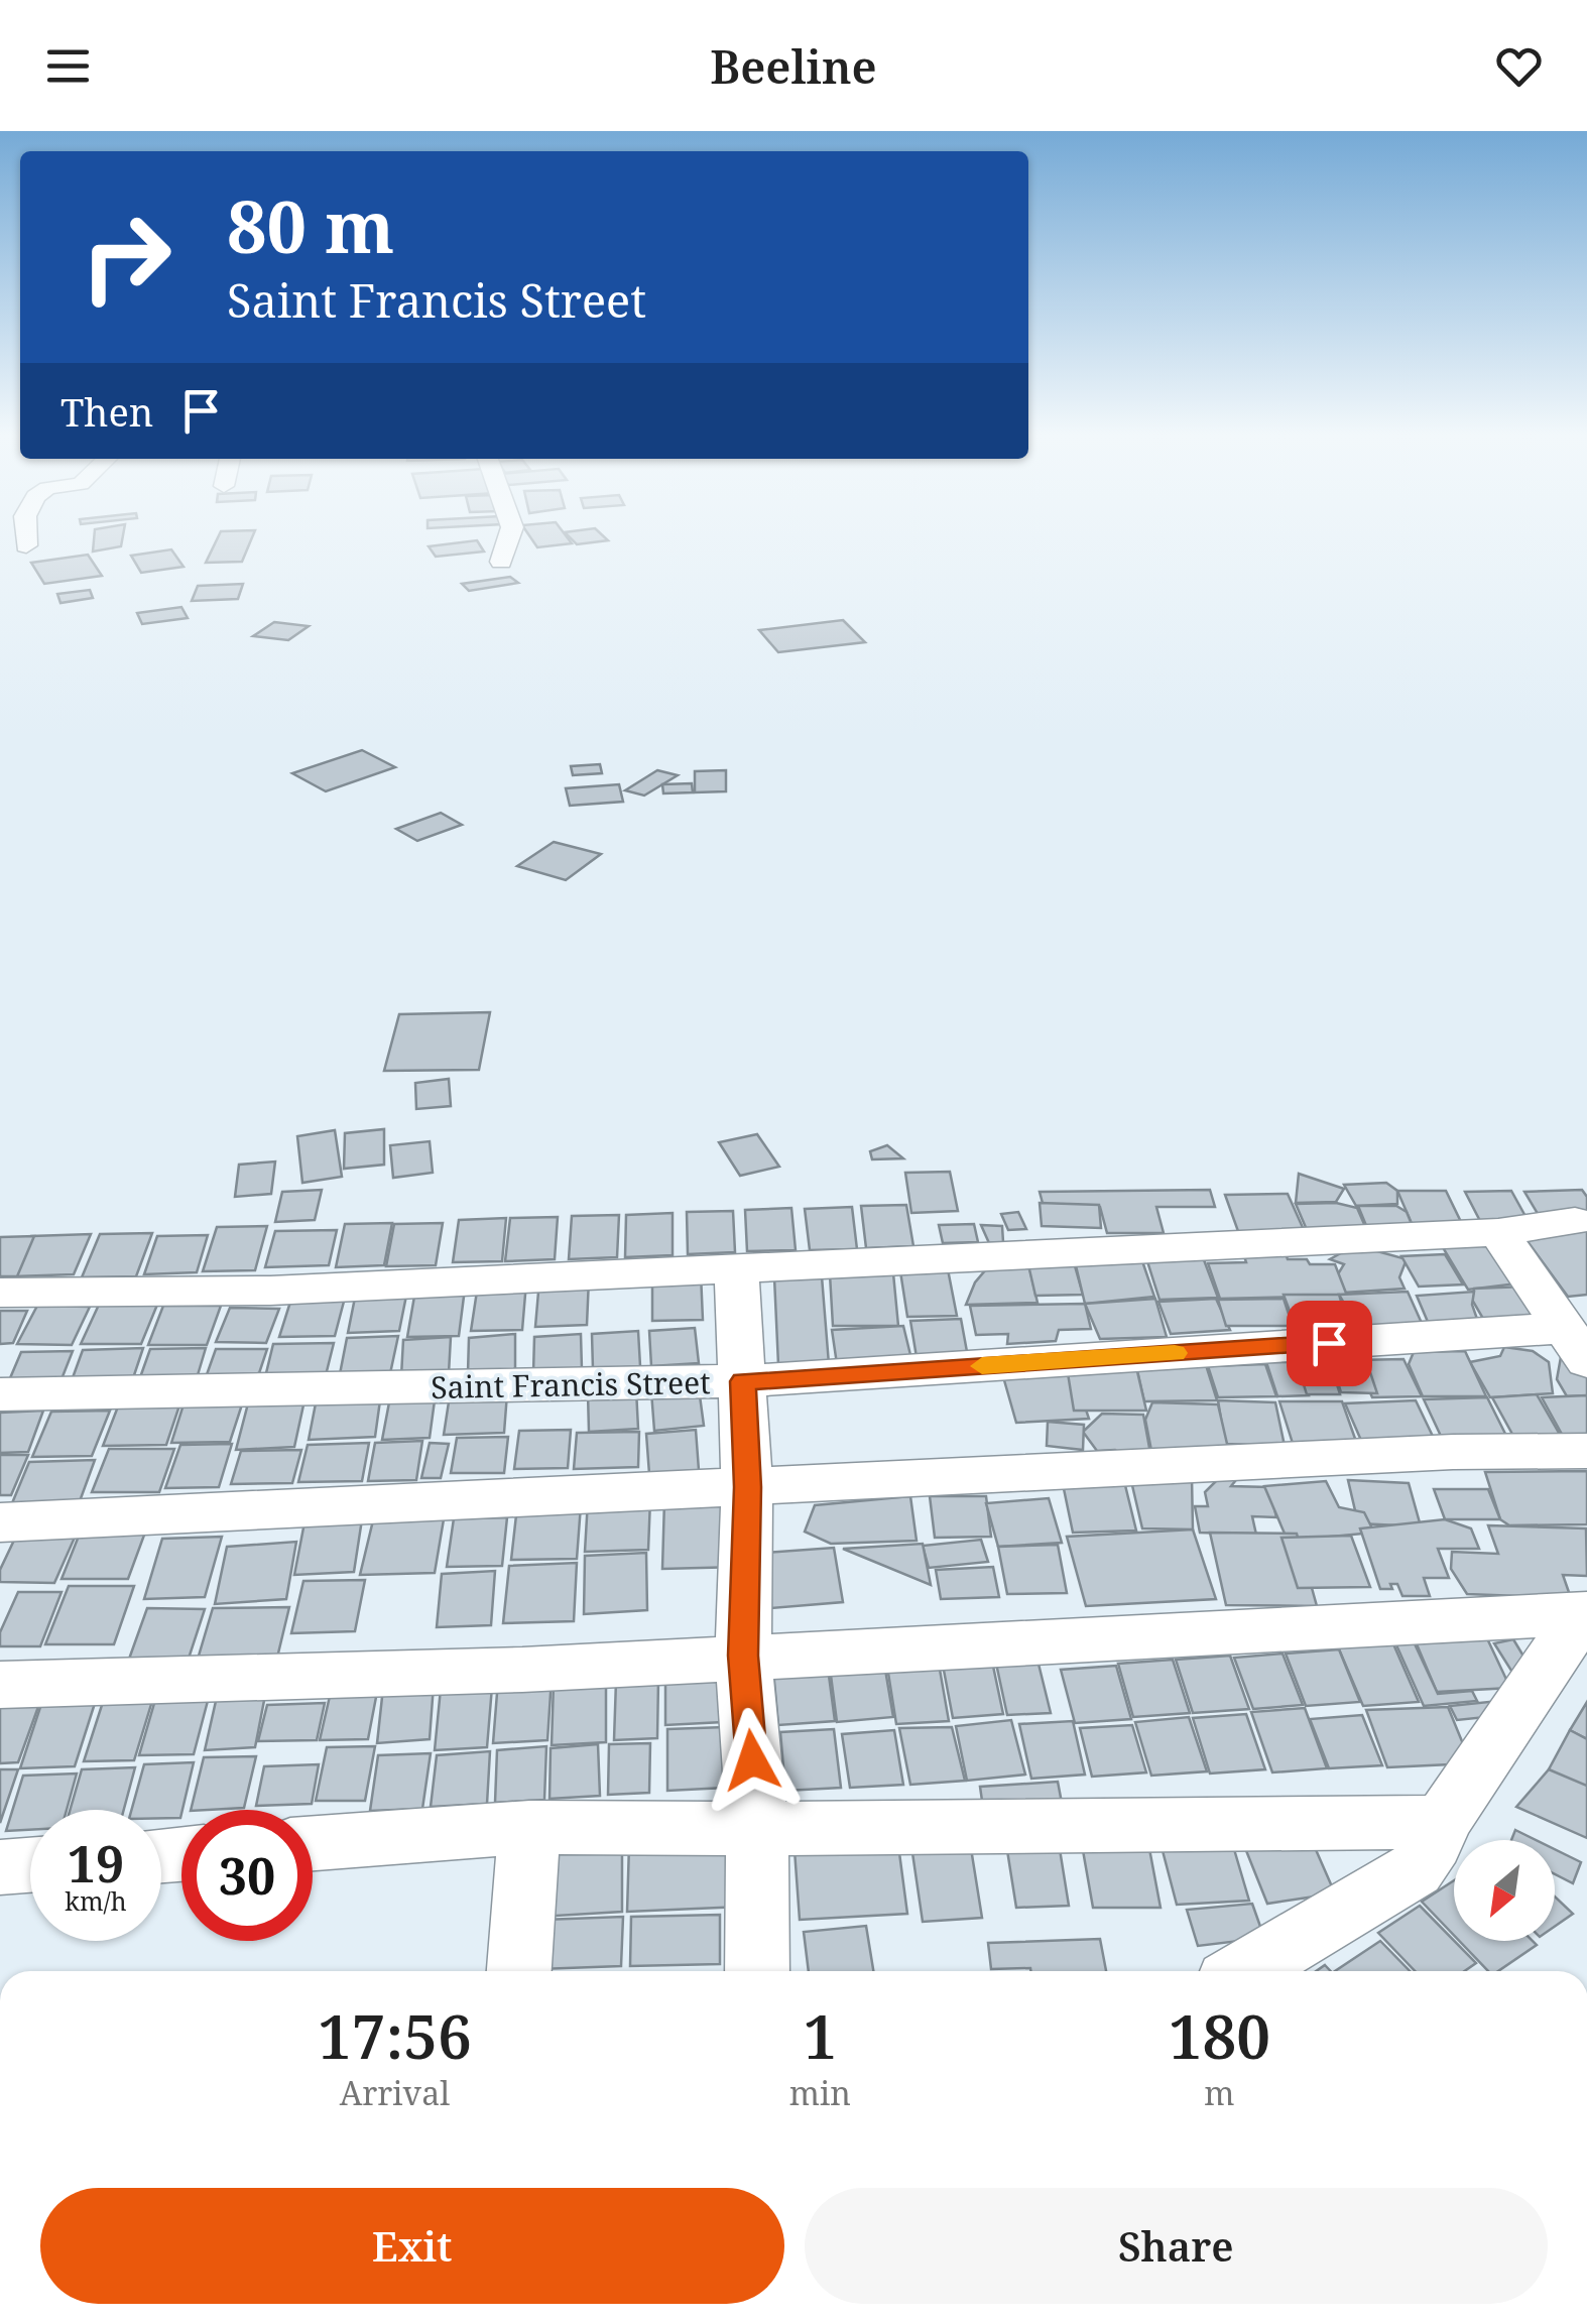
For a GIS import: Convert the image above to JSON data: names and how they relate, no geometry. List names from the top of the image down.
{
  "streets": {
    "street": ["Saint Francis Street"]
  },
  "north": "bottom left",
  "page": {
    "header": "Beeline",
    "turn": ["80 m", "Saint Francis Street"],
    "then": "Then",
    "speed": "19 km/h",
    "limit": "30",
    "eta": [
      "17:56",
      "Arrival",
      "1",
      "min",
      "180",
      "m"
    ],
    "buttons": ["Exit", "Share"]
  }
}
